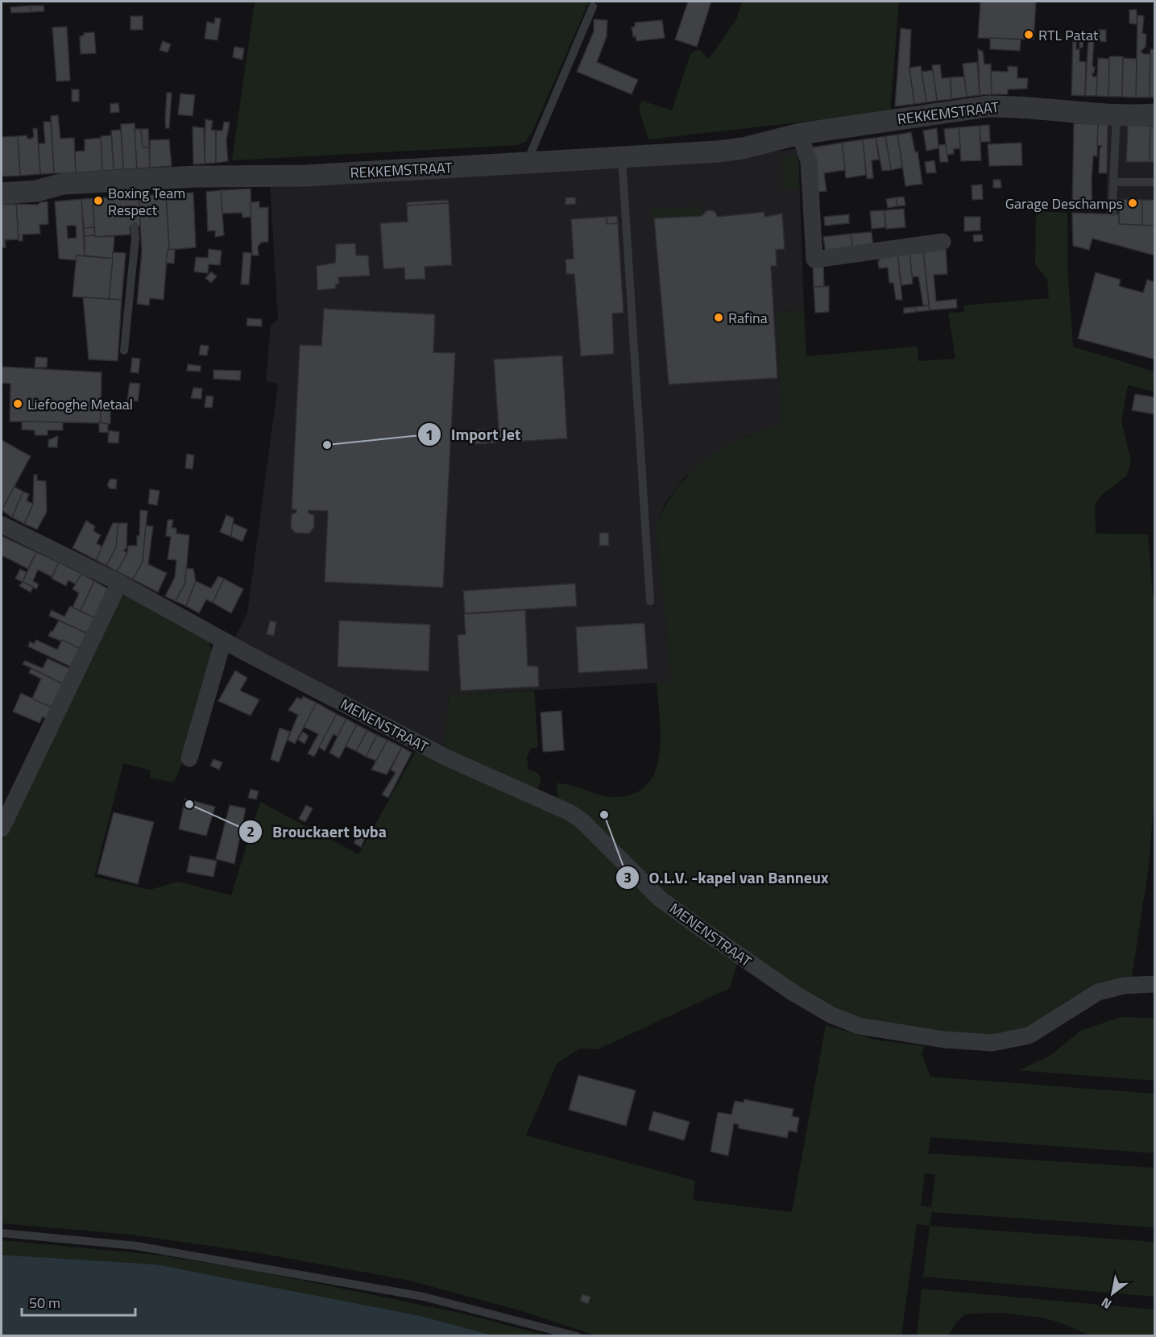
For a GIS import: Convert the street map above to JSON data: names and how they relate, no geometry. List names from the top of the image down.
{
  "streets": {
    "street": ["REKKEMSTRAAT", "MENENSTRAAT"]
  },
  "places": [
    "RTL Patat",
    "Boxing Team Respect",
    "Garage Deschamps",
    "Rafina",
    "Liefooghe Metaal",
    "Import Jet",
    "Brouckaert bvba",
    "O.L.V. -kapel van Banneux"
  ],
  "scale_bar": "50 m",
  "north": "bottom left"
}
